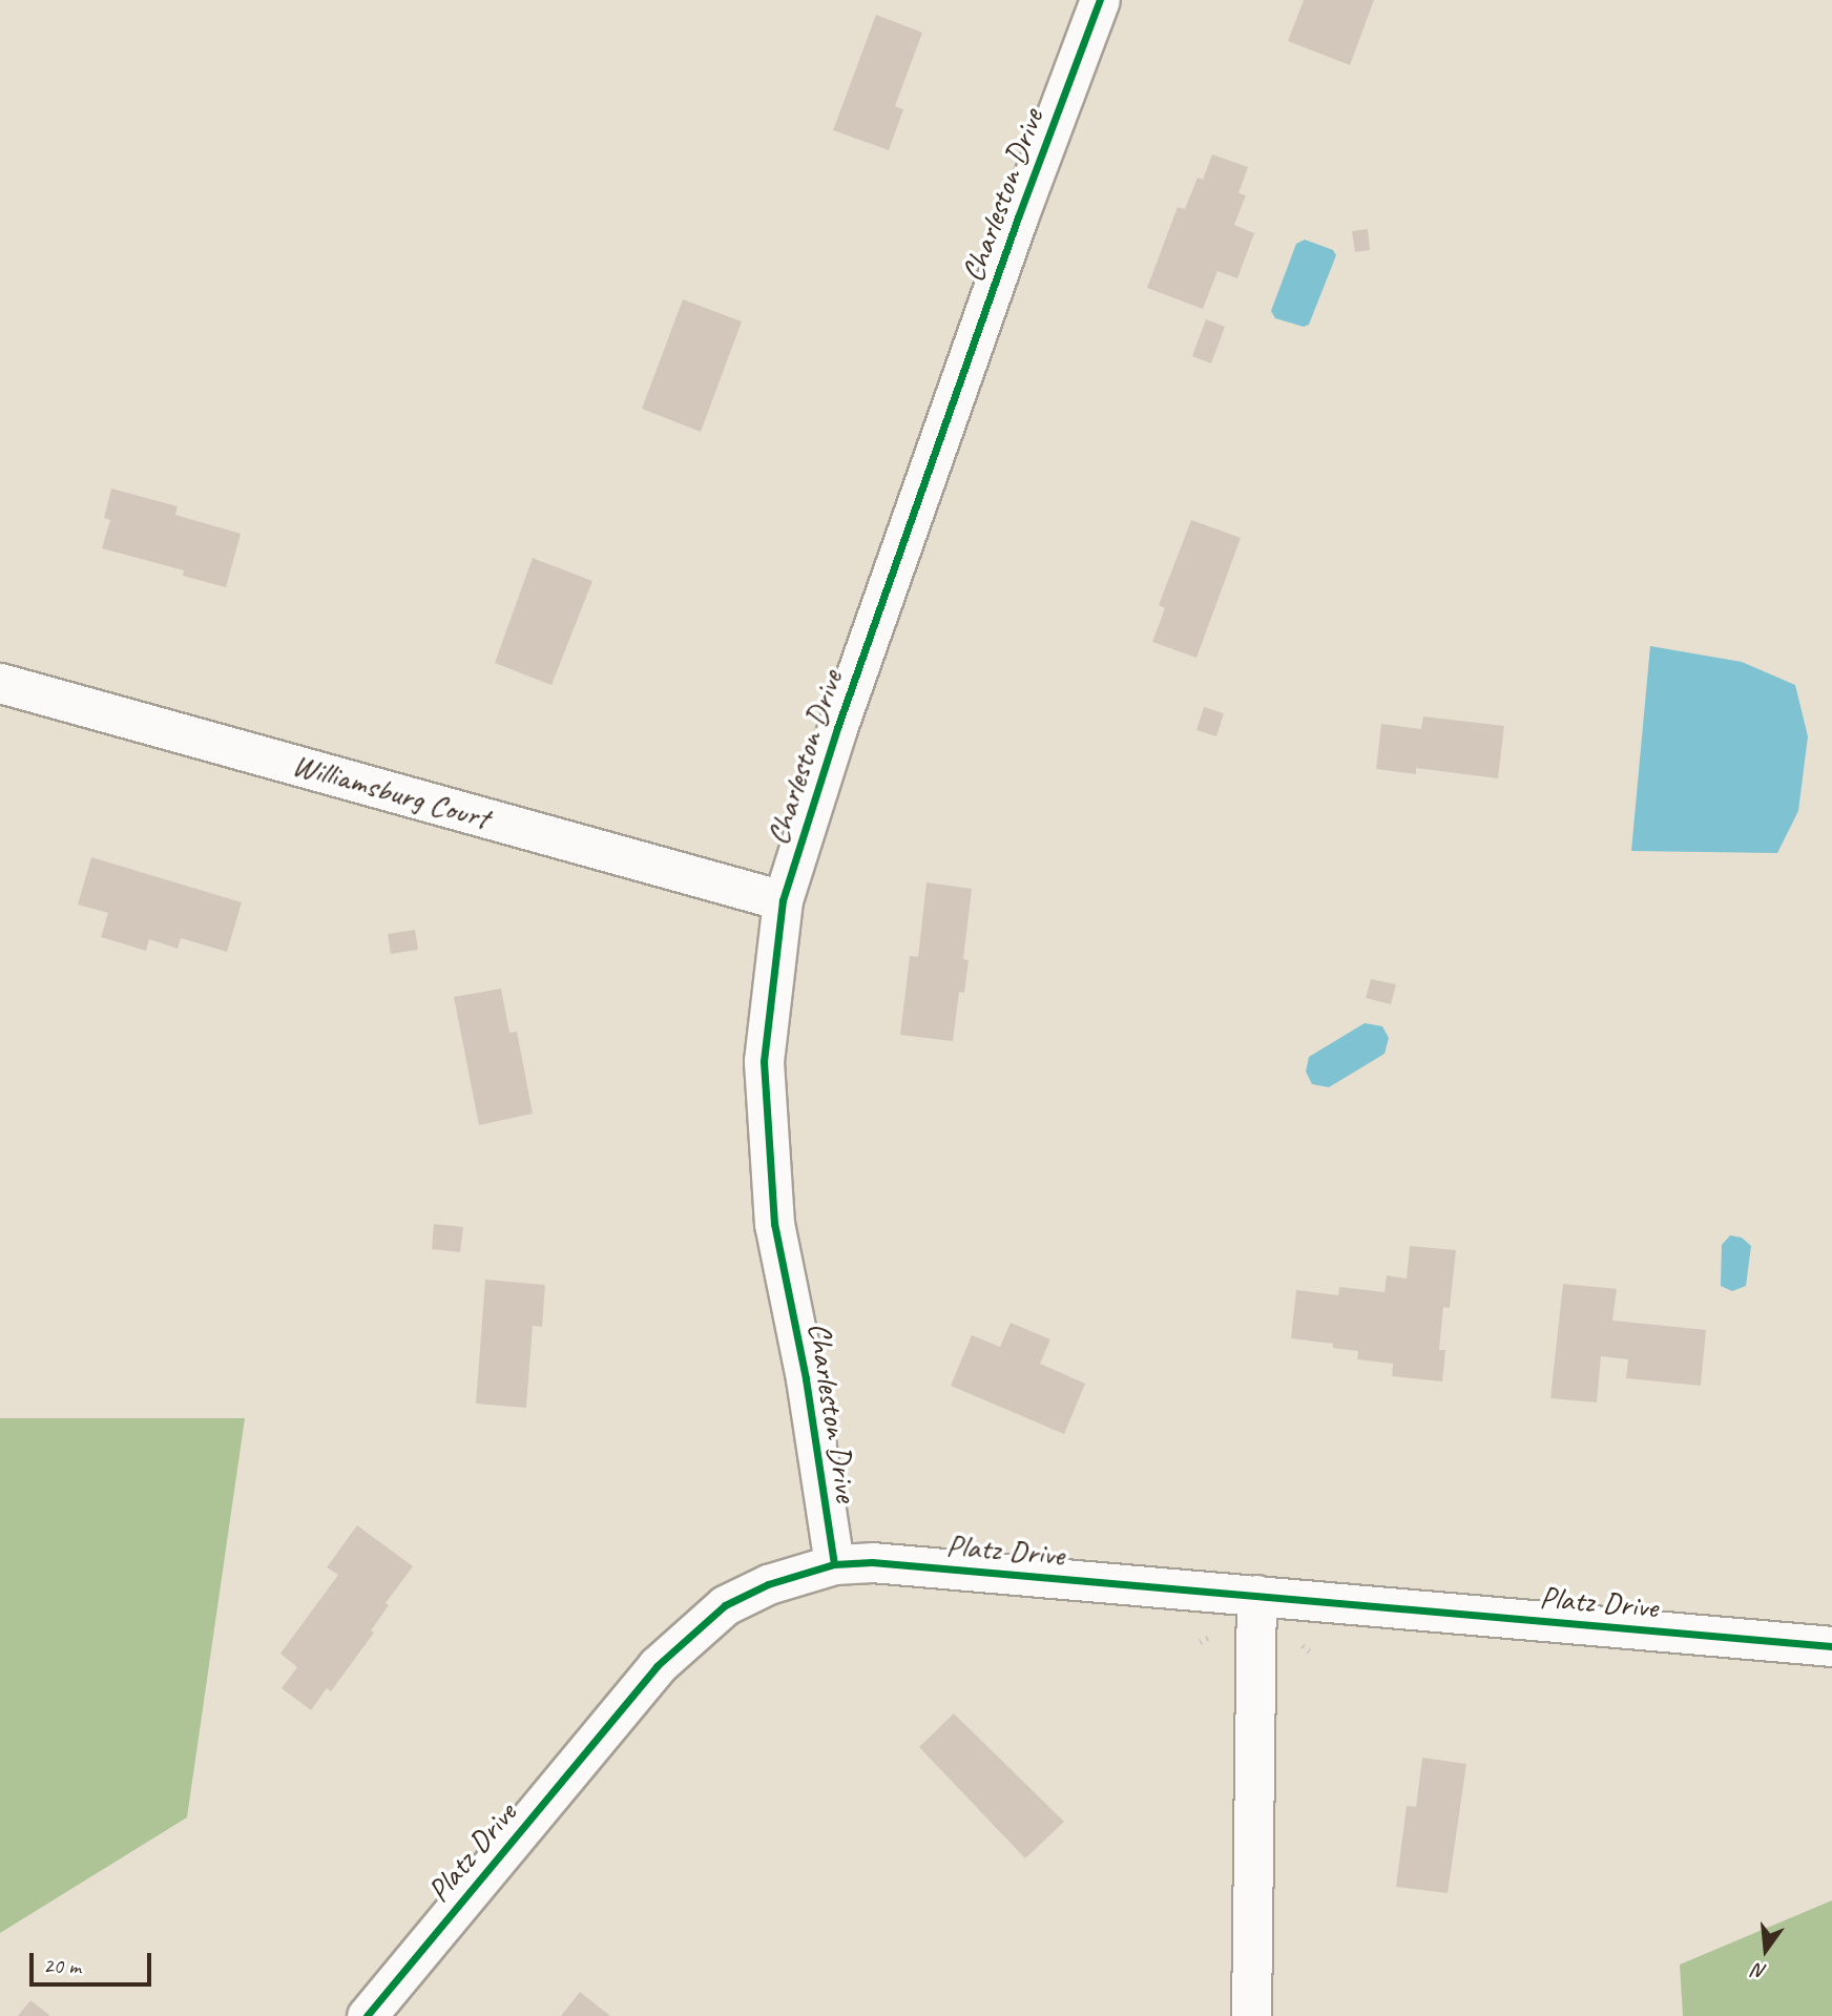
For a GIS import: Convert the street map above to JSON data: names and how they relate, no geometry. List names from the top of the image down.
{
  "streets": {
    "street": ["Charleston Drive", "Williamsburg Court", "Platz Drive"]
  },
  "crossings": [
    ["Charleston Drive", "Williamsburg Court"],
    ["Charleston Drive", "Platz Drive"]
  ],
  "scale_bar": "20 m",
  "north": "bottom"
}
